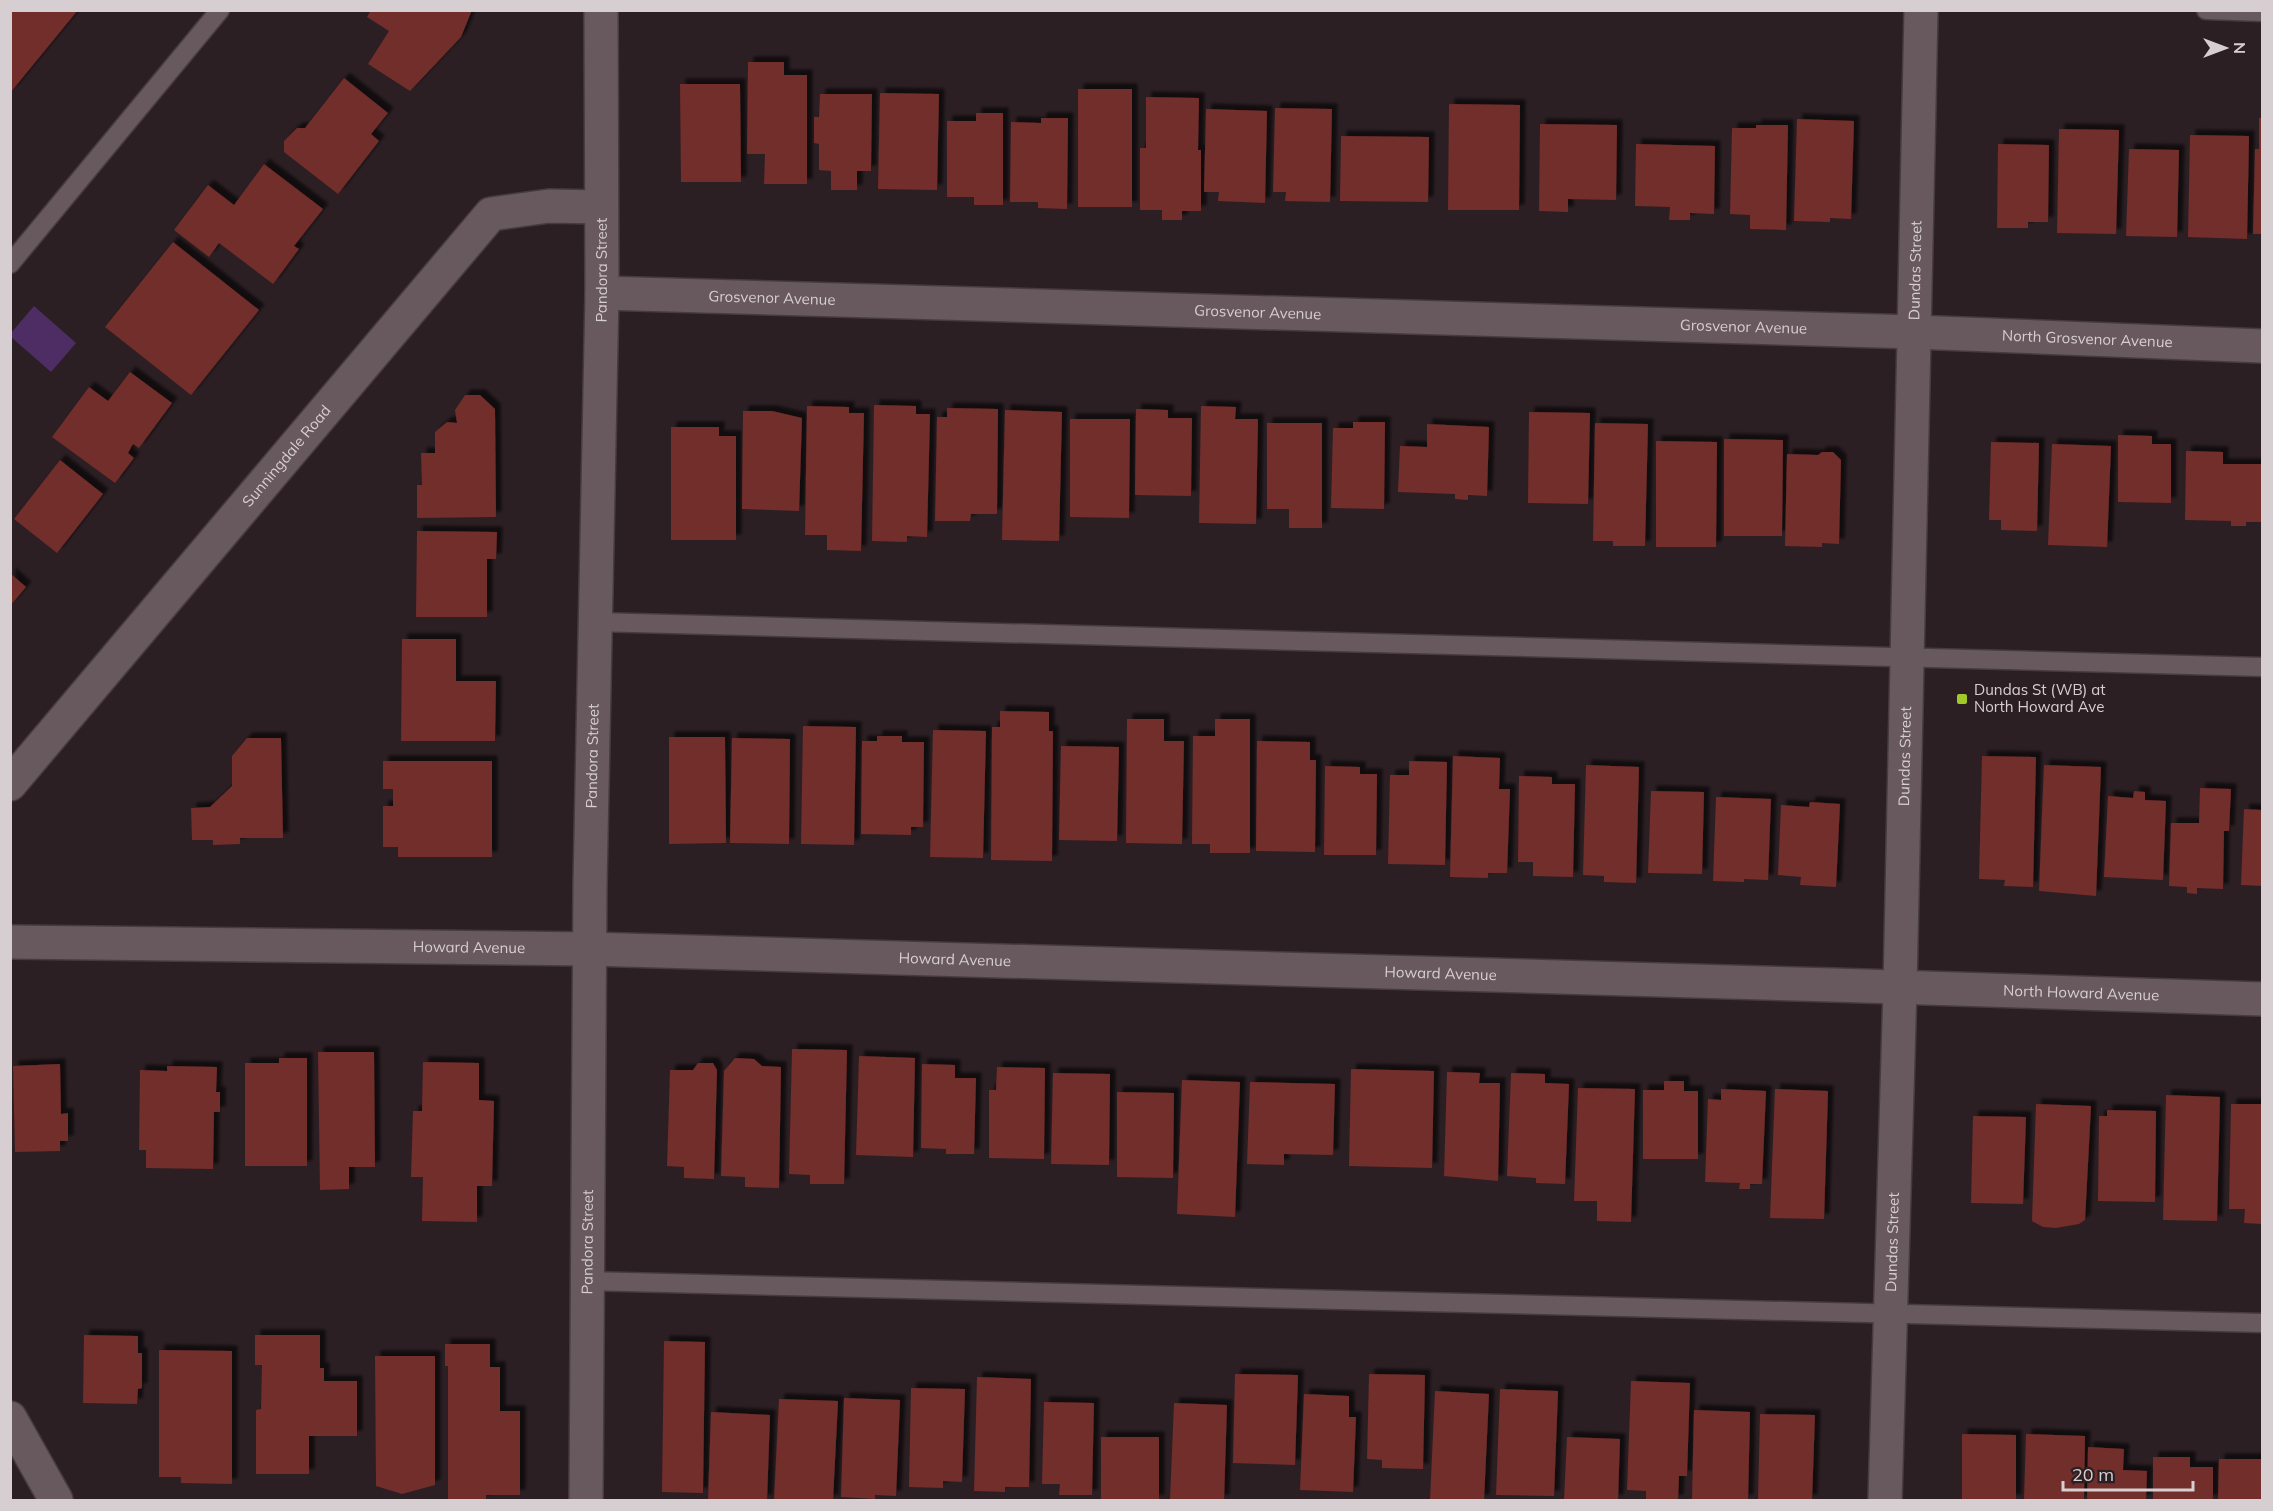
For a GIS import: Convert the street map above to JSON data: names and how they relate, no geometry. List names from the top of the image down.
{
  "streets": {
    "street": [
      "Pandora Street",
      "Dundas Street",
      "Grosvenor Avenue",
      "North Grosvenor Avenue",
      "Sunningdale Road",
      "Howard Avenue",
      "North Howard Avenue"
    ]
  },
  "crossings": [
    ["Pandora Street", "Grosvenor Avenue"],
    ["Pandora Street", "Sunningdale Road"],
    ["Pandora Street", "Howard Avenue"],
    ["Dundas Street", "Grosvenor Avenue"],
    ["Dundas Street", "North Grosvenor Avenue"],
    ["Dundas Street", "Howard Avenue"],
    ["Dundas Street", "North Howard Avenue"],
    ["Grosvenor Avenue", "North Grosvenor Avenue"],
    ["Howard Avenue", "North Howard Avenue"]
  ],
  "places": {
    "transit": ["Dundas St (WB) at North Howard Ave"]
  },
  "scale_bar": "20 m",
  "north": "right"
}
